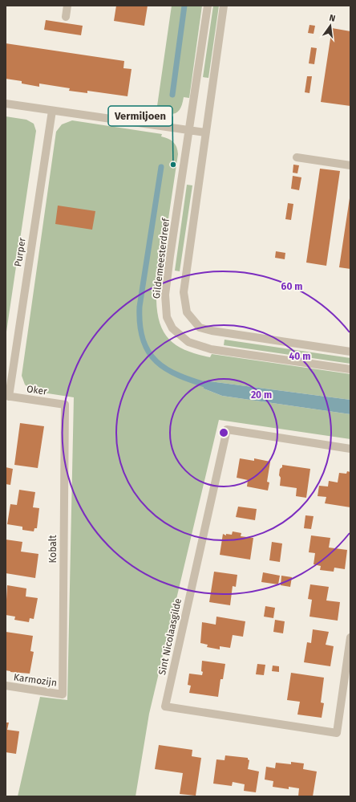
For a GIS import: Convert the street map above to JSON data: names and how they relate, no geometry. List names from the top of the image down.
{
  "streets": {
    "street": [
      "Purper",
      "Gildemeesterdreef",
      "Oker",
      "Kobalt",
      "Sint Nicolaasgilde",
      "Karmozijn"
    ]
  },
  "crossings": [
    ["Purper", "Oker"],
    ["Oker", "Kobalt"],
    ["Kobalt", "Karmozijn"]
  ],
  "places": ["Vermiljoen"],
  "north": "top",
  "rings": ["60 m", "40 m", "20 m"]
}
